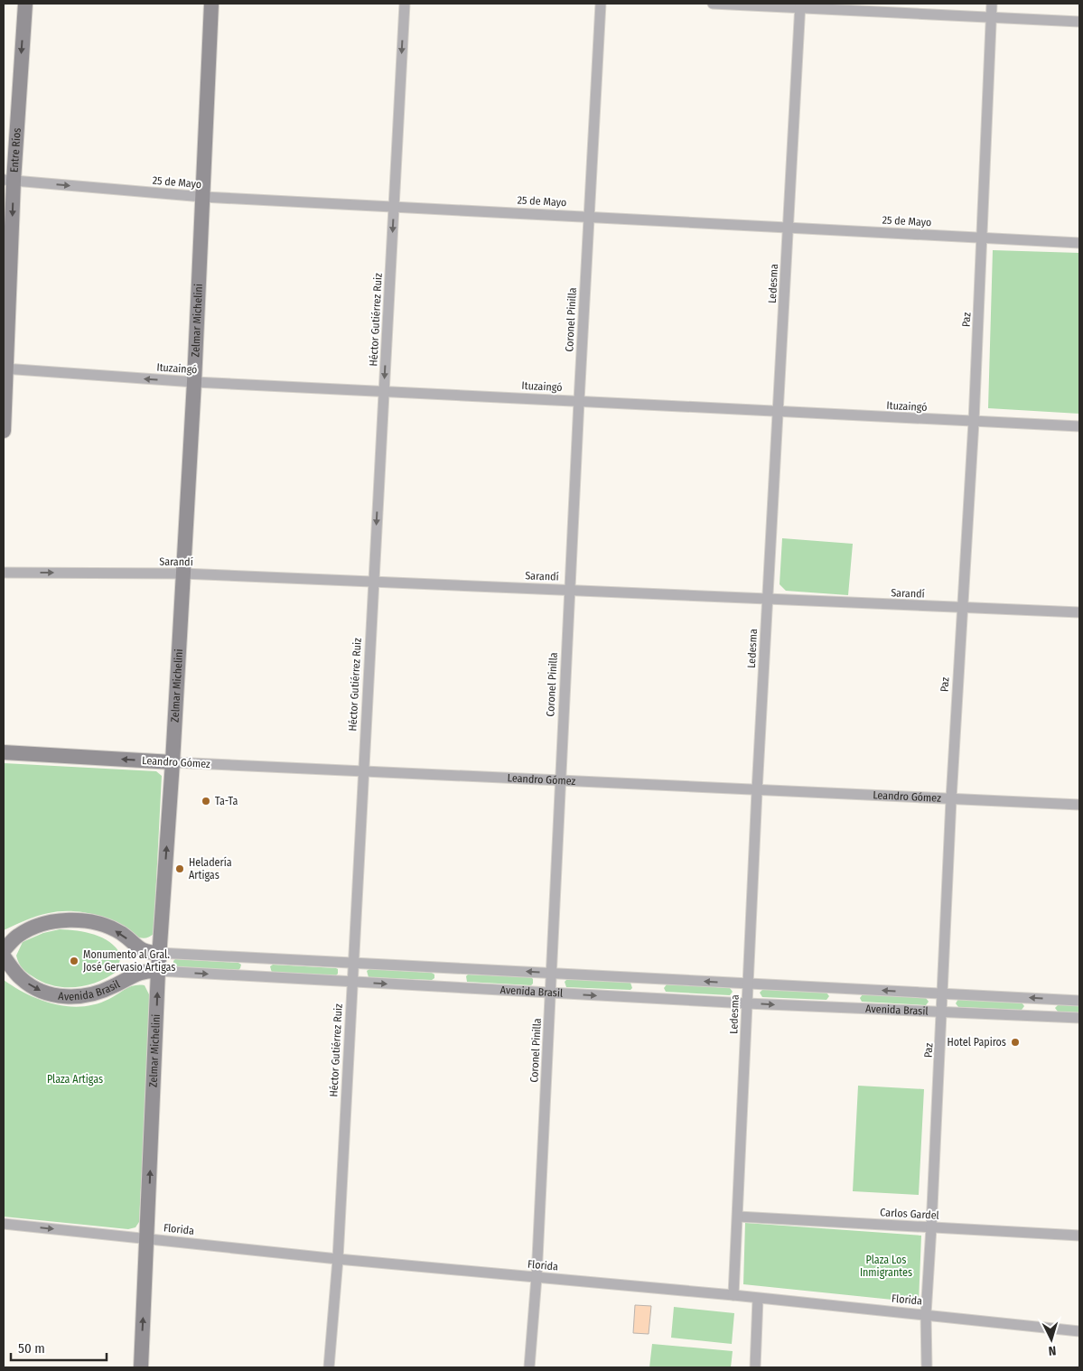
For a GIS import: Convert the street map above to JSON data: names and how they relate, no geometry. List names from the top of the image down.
{
  "streets": {
    "street": [
      "Entre Ríos",
      "25 de Mayo",
      "Ledesma",
      "Héctor Gutiérrez Ruiz",
      "Coronel Pinilla",
      "Paz",
      "Zelmar Michelini",
      "Ituzaingó",
      "Sarandí",
      "Leandro Gómez",
      "Avenida Brasil",
      "Carlos Gardel",
      "Florida"
    ]
  },
  "crossings": [
    ["Entre Ríos", "25 de Mayo"],
    ["Entre Ríos", "Ituzaingó"],
    ["25 de Mayo", "Ledesma"],
    ["25 de Mayo", "Héctor Gutiérrez Ruiz"],
    ["25 de Mayo", "Coronel Pinilla"],
    ["25 de Mayo", "Paz"],
    ["25 de Mayo", "Zelmar Michelini"],
    ["Ledesma", "Ituzaingó"],
    ["Ledesma", "Sarandí"],
    ["Ledesma", "Leandro Gómez"],
    ["Ledesma", "Avenida Brasil"],
    ["Ledesma", "Carlos Gardel"],
    ["Ledesma", "Florida"],
    ["Héctor Gutiérrez Ruiz", "Ituzaingó"],
    ["Héctor Gutiérrez Ruiz", "Sarandí"],
    ["Héctor Gutiérrez Ruiz", "Leandro Gómez"],
    ["Héctor Gutiérrez Ruiz", "Avenida Brasil"],
    ["Héctor Gutiérrez Ruiz", "Florida"],
    ["Coronel Pinilla", "Ituzaingó"],
    ["Coronel Pinilla", "Sarandí"],
    ["Coronel Pinilla", "Leandro Gómez"],
    ["Coronel Pinilla", "Avenida Brasil"],
    ["Coronel Pinilla", "Florida"],
    ["Paz", "Ituzaingó"],
    ["Paz", "Sarandí"],
    ["Paz", "Leandro Gómez"],
    ["Paz", "Avenida Brasil"],
    ["Paz", "Carlos Gardel"],
    ["Paz", "Florida"],
    ["Zelmar Michelini", "Ituzaingó"],
    ["Zelmar Michelini", "Sarandí"],
    ["Zelmar Michelini", "Leandro Gómez"],
    ["Zelmar Michelini", "Avenida Brasil"],
    ["Zelmar Michelini", "Florida"]
  ],
  "one_way": ["Entre Ríos", "Héctor Gutiérrez Ruiz", "Zelmar Michelini"],
  "parks": ["Plaza Artigas", "Plaza Los Inmigrantes"],
  "places": [
    "Ta-Ta",
    "Heladería Artigas",
    "Monumento al Gral. José Gervasio Artigas",
    "Hotel Papiros"
  ],
  "scale_bar": "50 m",
  "north": "bottom"
}
